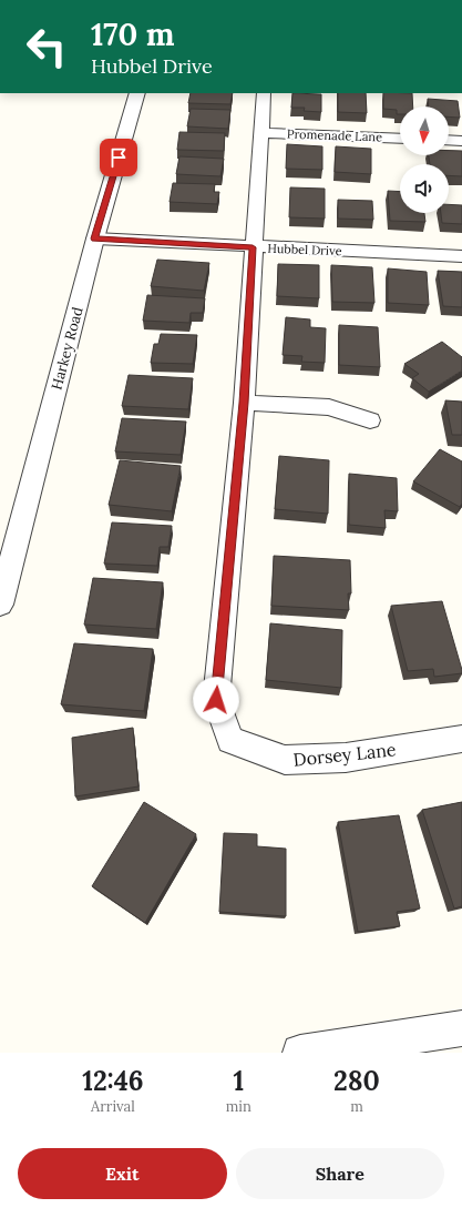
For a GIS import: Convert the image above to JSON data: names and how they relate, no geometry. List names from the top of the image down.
{
  "streets": {
    "street": [
      "Promenade Lane",
      "Hubbel Drive",
      "Harkey Road",
      "Dorsey Lane"
    ]
  },
  "crossings": [
    ["Hubbel Drive", "Harkey Road"]
  ],
  "north": "bottom",
  "page": {
    "turn": ["170 m", "Hubbel Drive"],
    "eta": [
      "12:46",
      "Arrival",
      "1",
      "min",
      "280",
      "m"
    ],
    "buttons": ["Exit", "Share"]
  }
}
